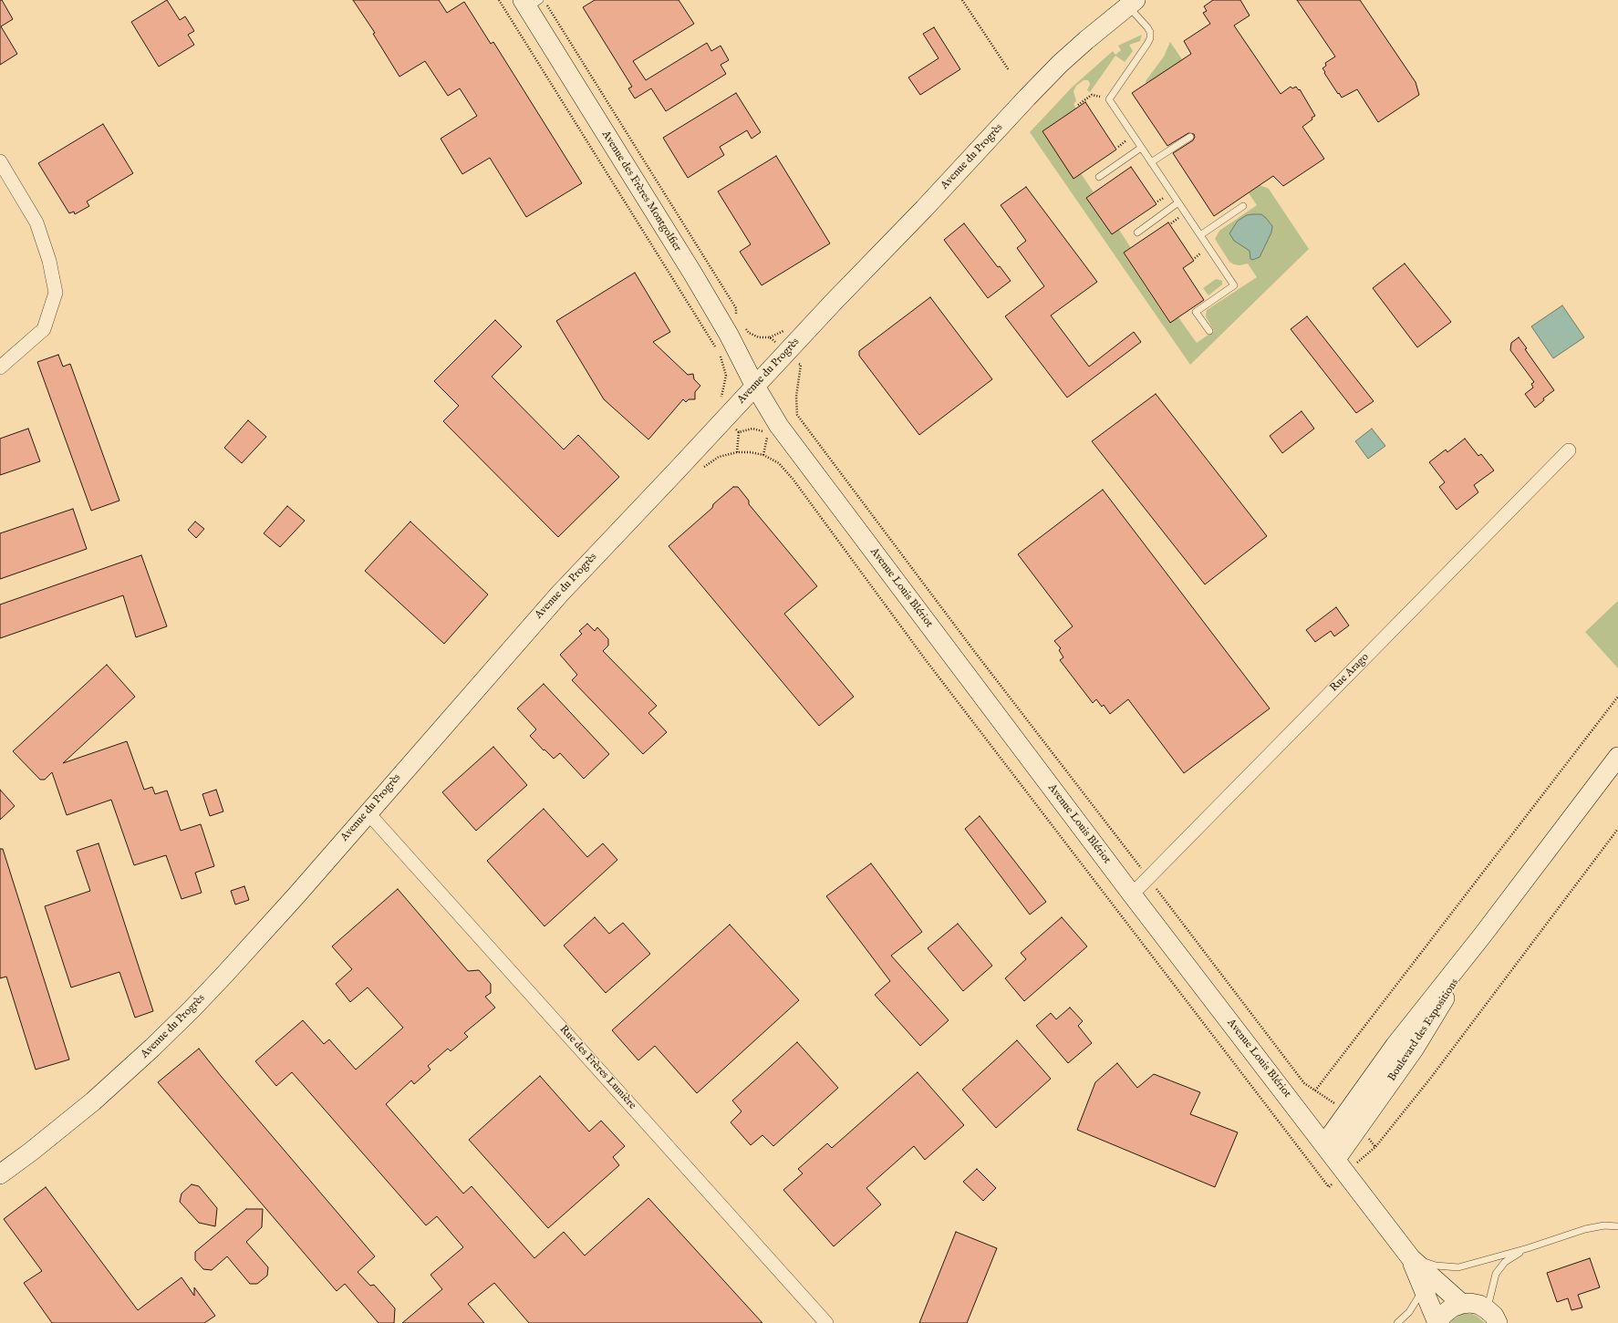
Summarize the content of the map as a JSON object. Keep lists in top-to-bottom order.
{
  "streets": {
    "street": [
      "Avenue du Progrès",
      "Avenue des Frères Montgolfier",
      "Avenue Louis Blériot",
      "Rue Arago",
      "Boulevard des Expositions",
      "Rue des Frères Lumière"
    ]
  },
  "crossings": [
    ["Avenue du Progrès", "Avenue des Frères Montgolfier"],
    ["Avenue du Progrès", "Avenue Louis Blériot"],
    ["Avenue du Progrès", "Rue des Frères Lumière"],
    ["Avenue des Frères Montgolfier", "Avenue Louis Blériot"],
    ["Avenue Louis Blériot", "Rue Arago"],
    ["Avenue Louis Blériot", "Boulevard des Expositions"]
  ]
}
